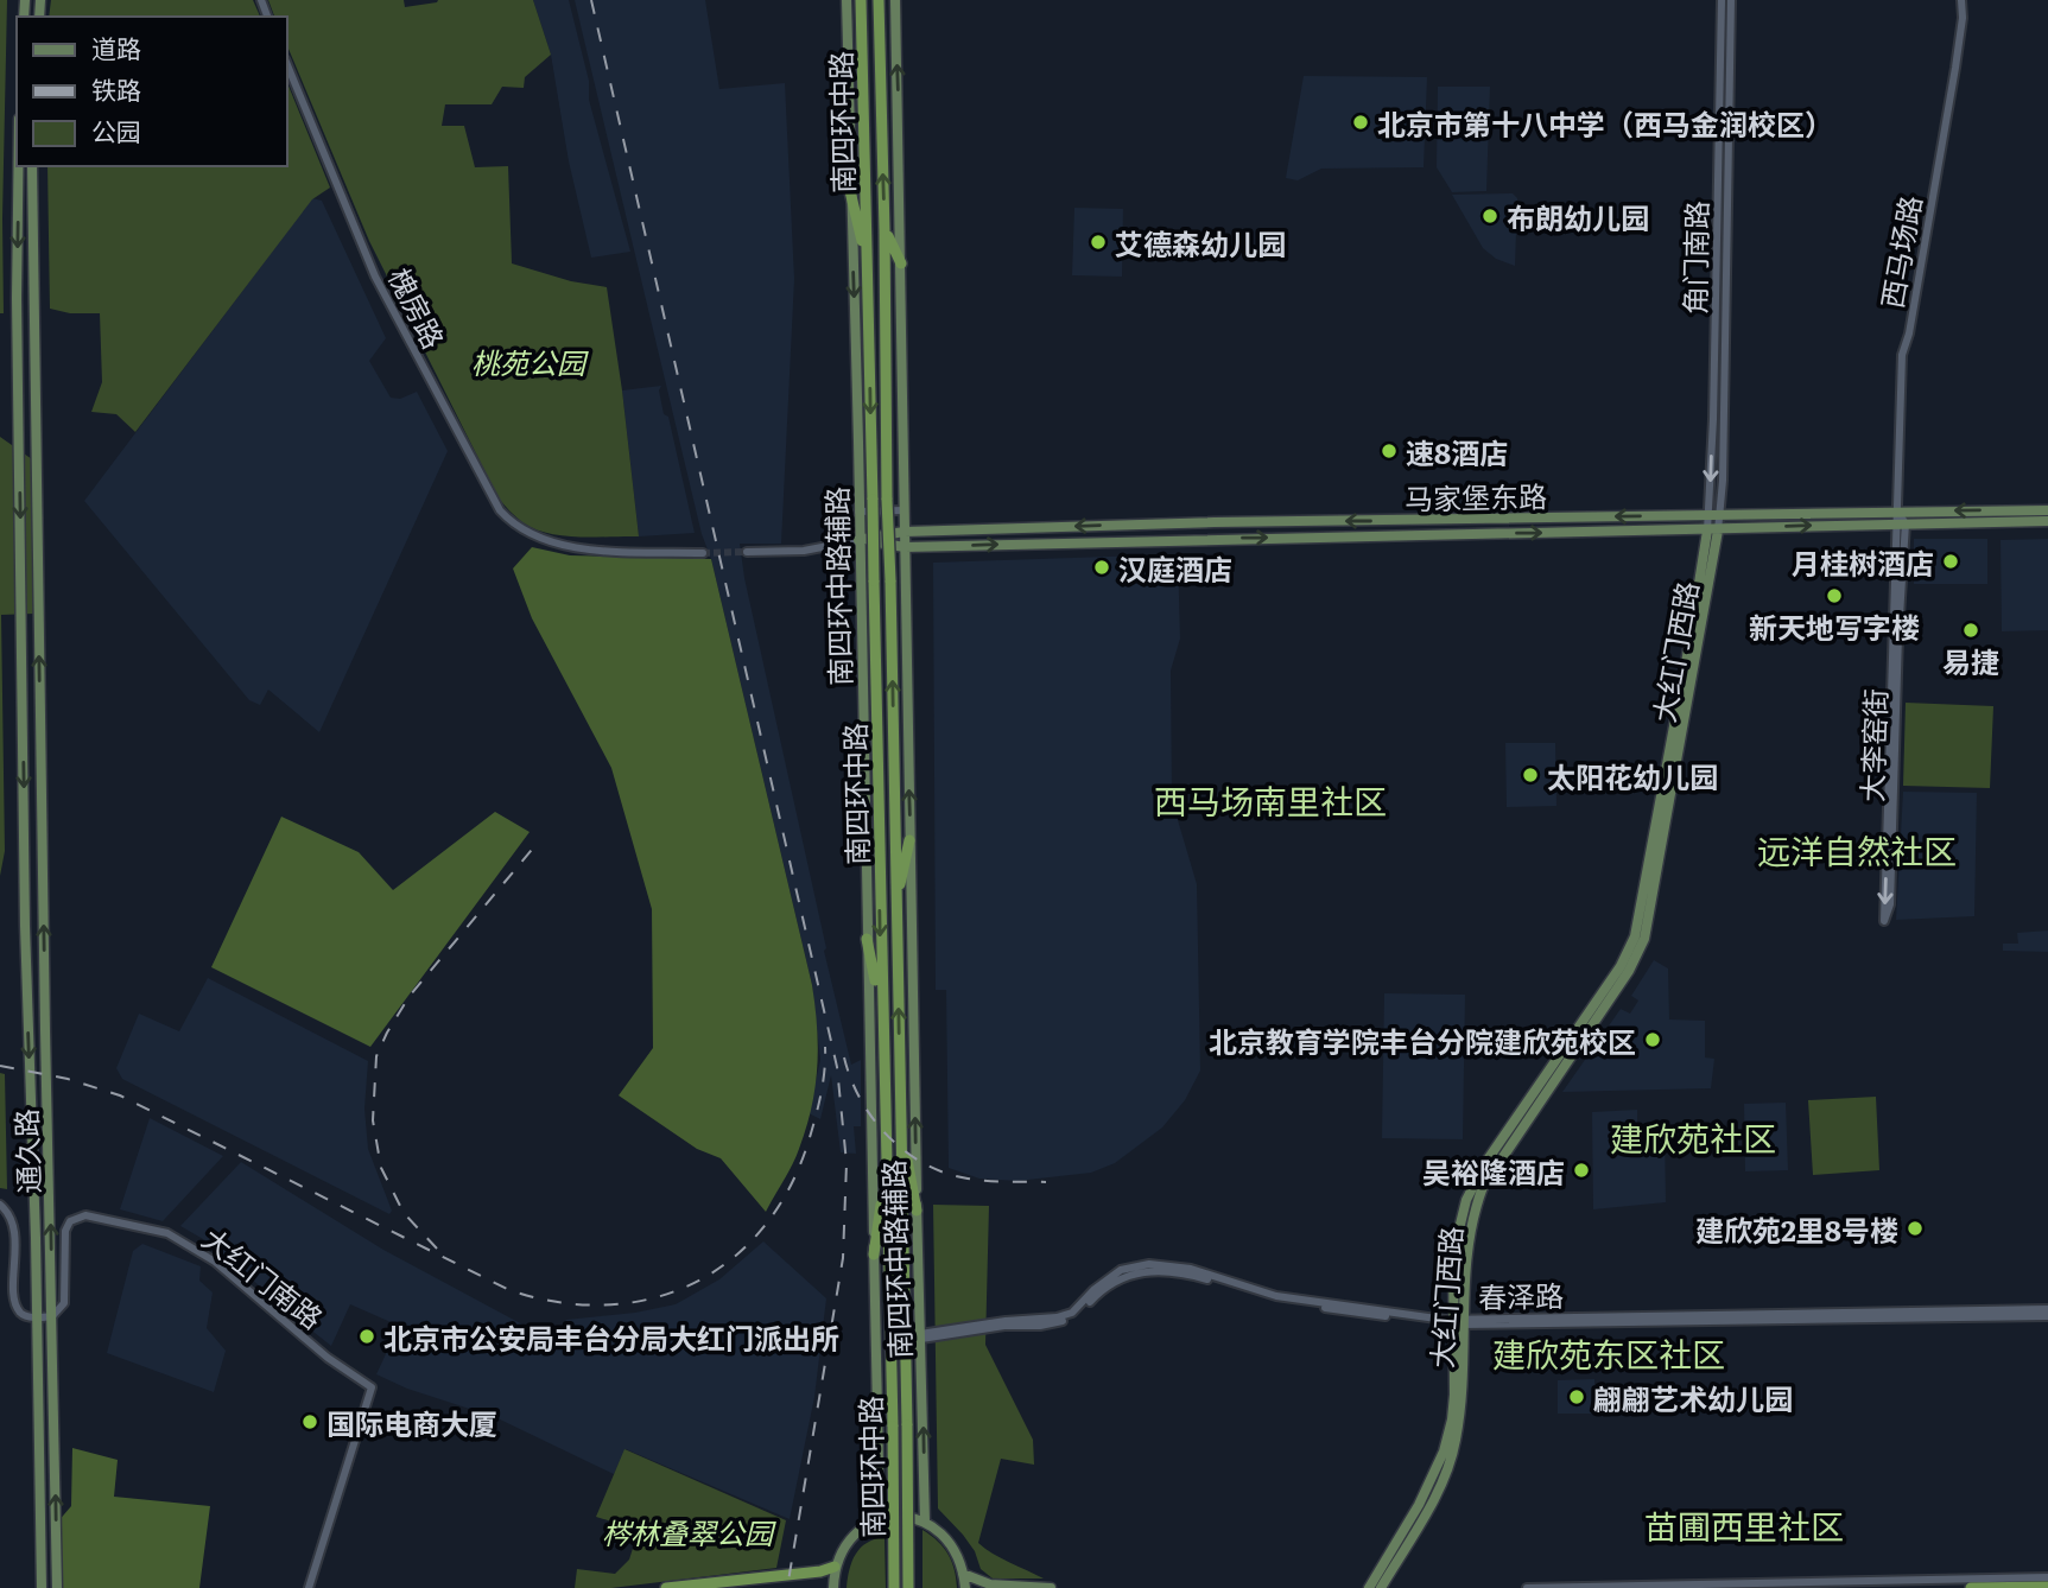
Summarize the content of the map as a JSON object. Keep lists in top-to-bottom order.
{
  "streets": {
    "highway": ["南四环中路"],
    "main road": [
      "马家堡东路",
      "南四环中路辅路",
      "大红门西路",
      "通久路"
    ],
    "street": [
      "西马场路",
      "角门南路",
      "槐房路",
      "大李窑街",
      "大红门南路",
      "春泽路"
    ]
  },
  "crossings": [
    ["西马场路", "马家堡东路"],
    ["西马场路", "大李窑街"],
    ["角门南路", "马家堡东路"],
    ["角门南路", "大红门西路"],
    ["马家堡东路", "南四环中路辅路"],
    ["马家堡东路", "大红门西路"],
    ["马家堡东路", "大李窑街"],
    ["南四环中路辅路", "春泽路"],
    ["大红门西路", "春泽路"],
    ["通久路", "大红门南路"]
  ],
  "one_way": ["角门南路"],
  "districts": [
    "西马场南里社区",
    "远洋自然社区",
    "建欣苑社区",
    "建欣苑东区社区",
    "苗圃西里社区"
  ],
  "parks": ["桃苑公园", "梣林叠翠公园"],
  "places": [
    "北京市第十八中学（西马金润校区）",
    "布朗幼儿园",
    "艾德森幼儿园",
    "速8酒店",
    "月桂树酒店",
    "汉庭酒店",
    "新天地写字楼",
    "易捷",
    "太阳花幼儿园",
    "北京教育学院丰台分院建欣苑校区",
    "吴裕隆酒店",
    "建欣苑2里8号楼",
    "北京市公安局丰台分局大红门派出所",
    "翩翩艺术幼儿园",
    "国际电商大厦"
  ],
  "legend": ["道路", "铁路", "公园"]
}
